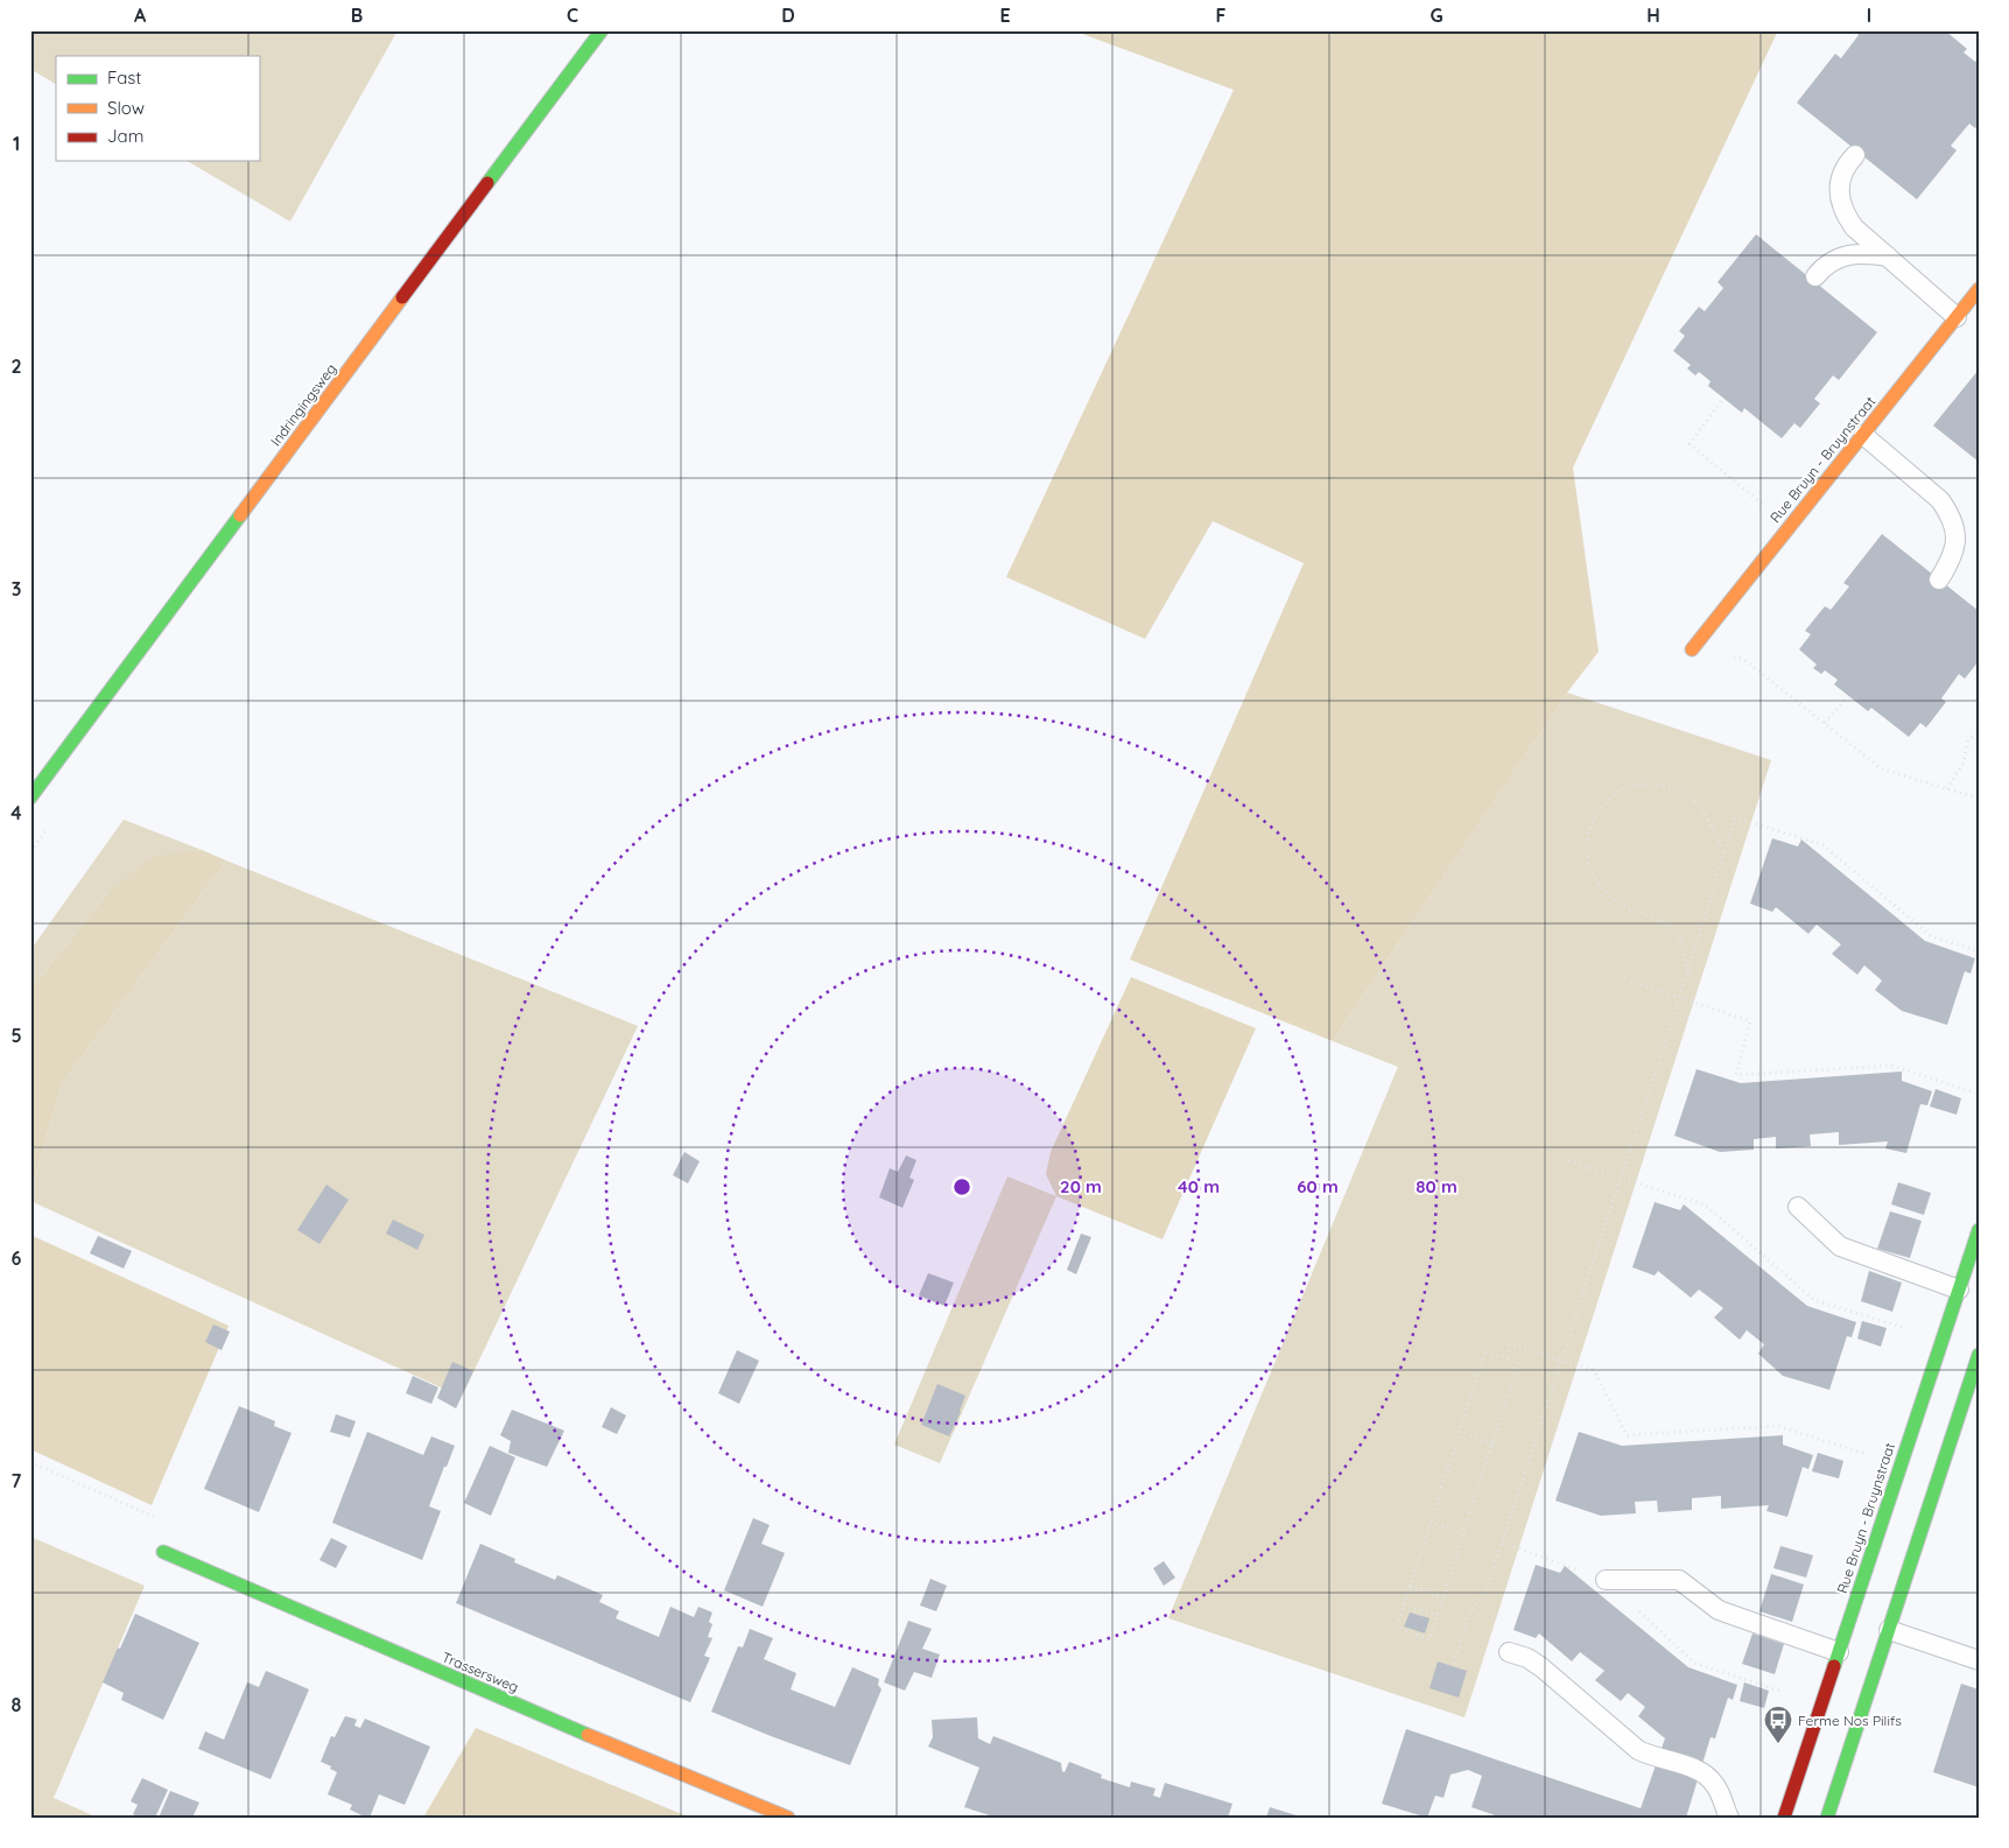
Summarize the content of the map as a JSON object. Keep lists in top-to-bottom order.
{
  "streets": {
    "street": ["Indringingsweg", "Rue Bruyn - Bruynstraat", "Trassersweg"]
  },
  "places": {
    "bus stop": ["Ferme Nos Pilifs"]
  },
  "legend": ["Fast", "Slow", "Jam"],
  "grid": {
    "columns": [
      "A",
      "B",
      "C",
      "D",
      "E",
      "F",
      "G",
      "H",
      "I"
    ],
    "rows": [
      "1",
      "2",
      "3",
      "4",
      "5",
      "6",
      "7",
      "8"
    ]
  },
  "rings": [
    "20 m",
    "40 m",
    "60 m",
    "80 m"
  ]
}
